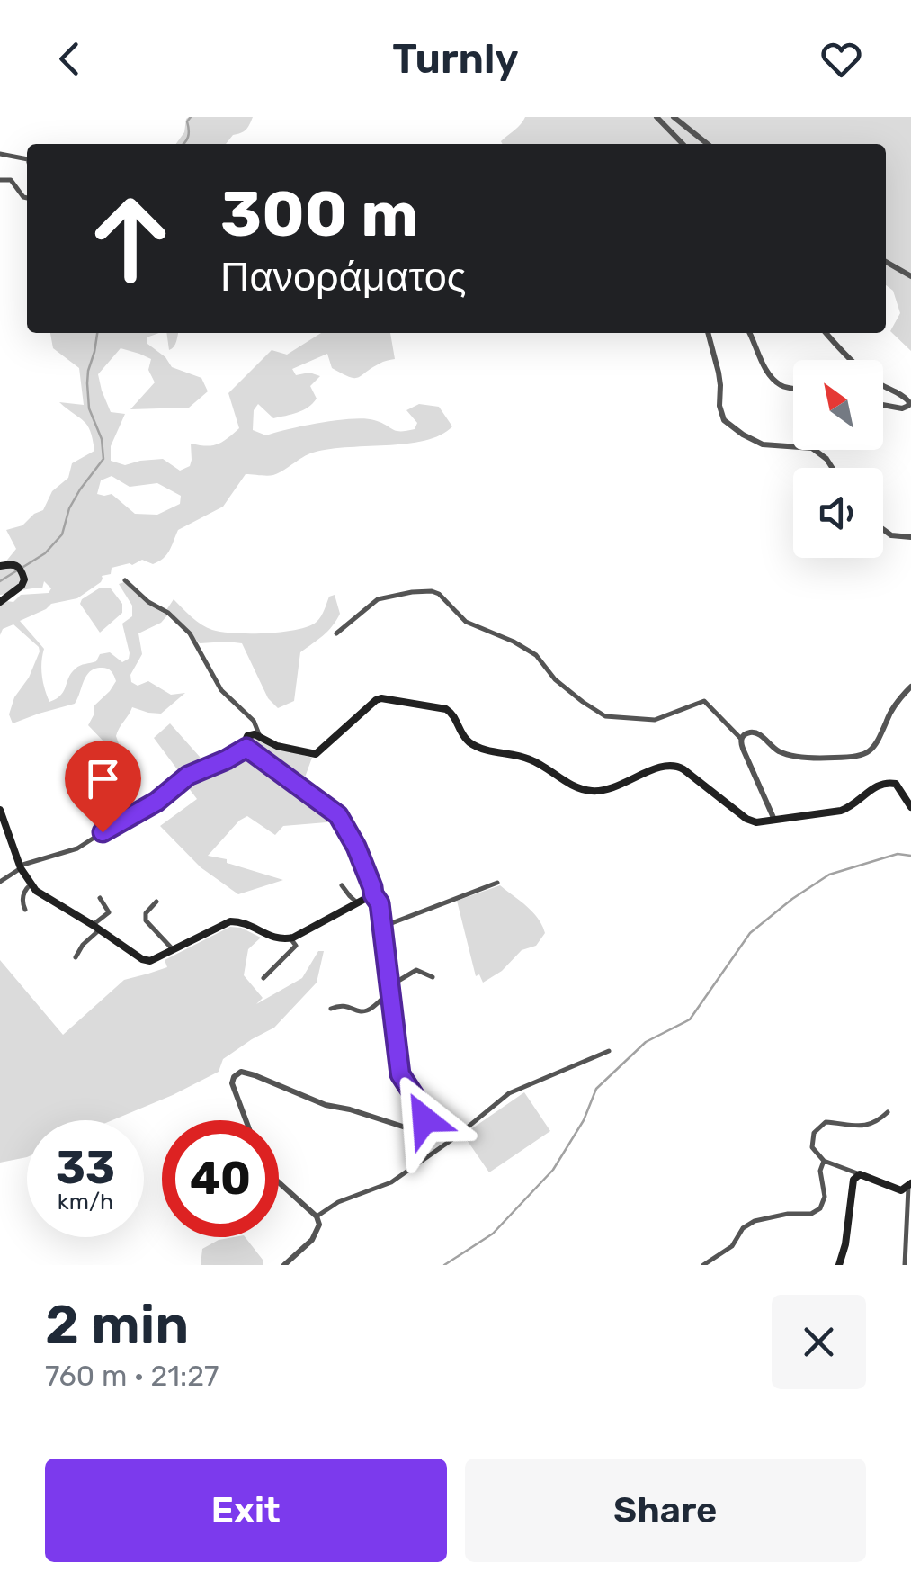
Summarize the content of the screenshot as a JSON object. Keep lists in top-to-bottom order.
{
  "north": "top left",
  "page": {
    "header": "Turnly",
    "turn": ["300 m", "Πανοράματος"],
    "speed": "33 km/h",
    "limit": "40",
    "heading": ["2 min", "760 m · 21:27"],
    "buttons": ["Exit", "Share"]
  }
}
